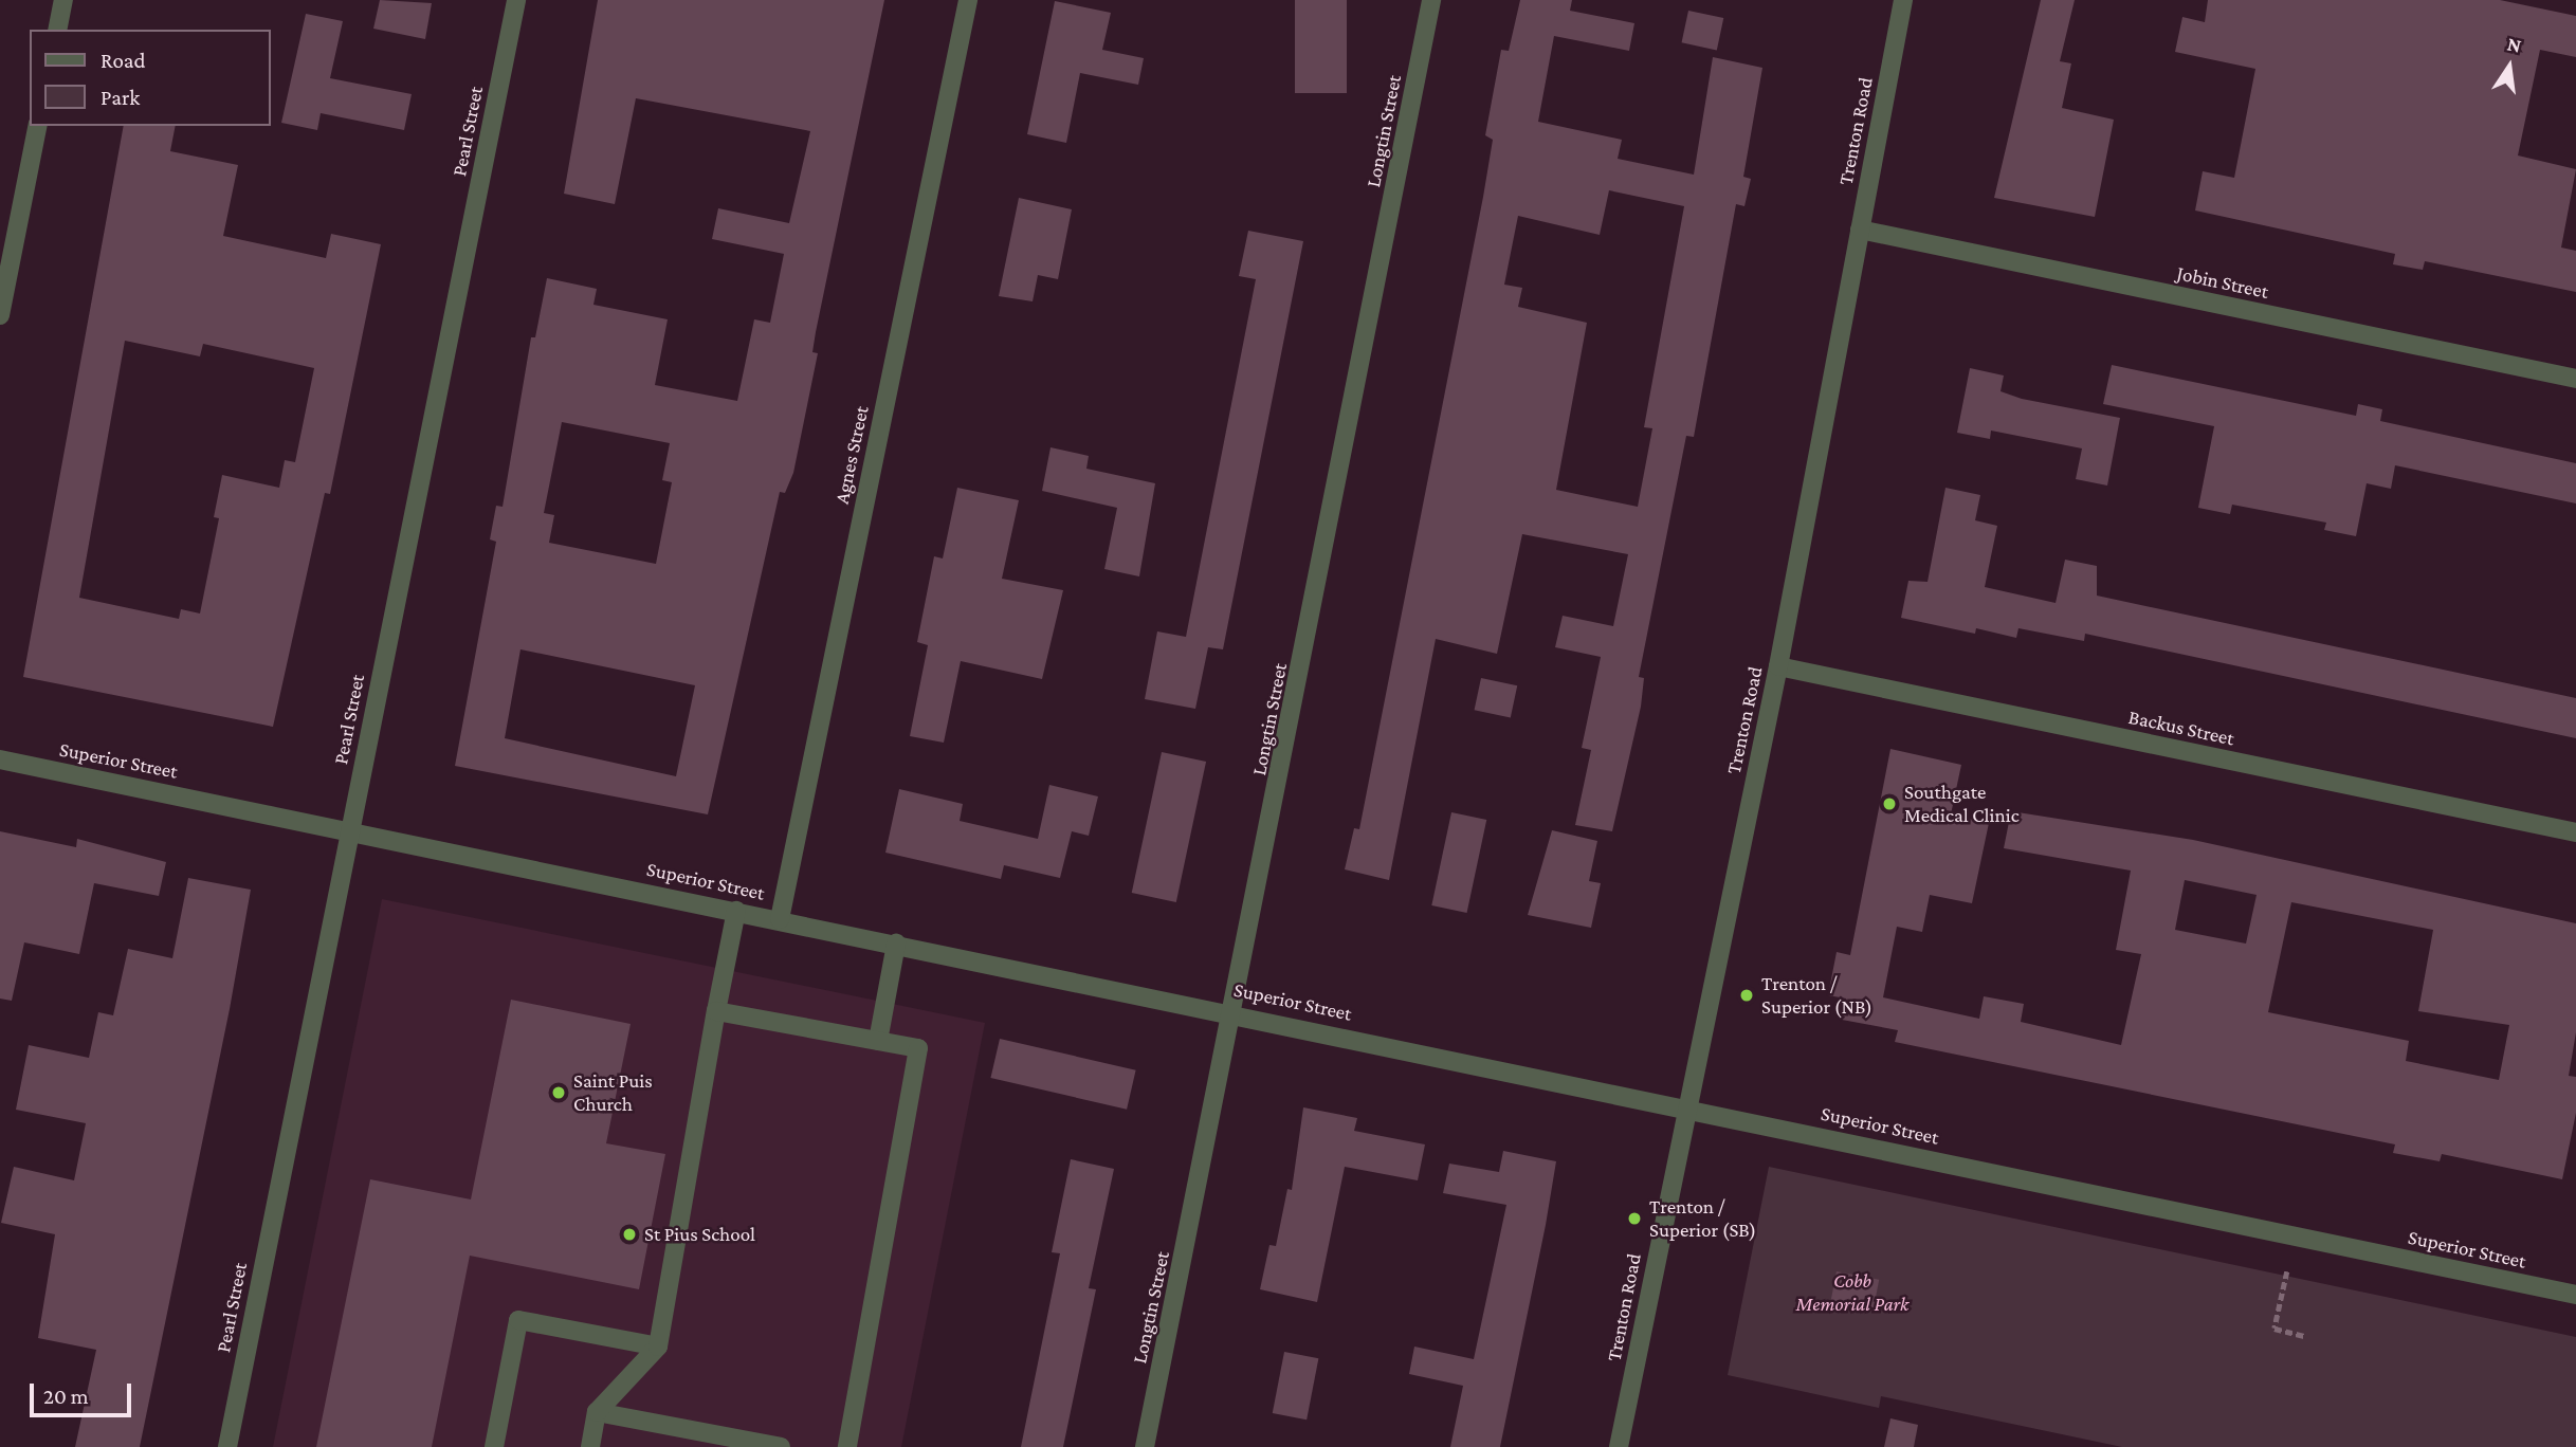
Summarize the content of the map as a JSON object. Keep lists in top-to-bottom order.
{
  "streets": {
    "street": [
      "Pearl Street",
      "Longtin Street",
      "Trenton Road",
      "Jobin Street",
      "Agnes Street",
      "Backus Street",
      "Superior Street"
    ]
  },
  "crossings": [
    ["Pearl Street", "Superior Street"],
    ["Longtin Street", "Superior Street"],
    ["Trenton Road", "Jobin Street"],
    ["Trenton Road", "Backus Street"],
    ["Trenton Road", "Superior Street"],
    ["Agnes Street", "Superior Street"]
  ],
  "parks": ["Cobb Memorial Park"],
  "places": [
    "Southgate Medical Clinic",
    "Trenton / Superior (NB)",
    "Saint Puis Church",
    "Trenton / Superior (SB)",
    "St Pius School"
  ],
  "legend": ["Road", "Park"],
  "scale_bar": "20 m",
  "north": "top"
}
